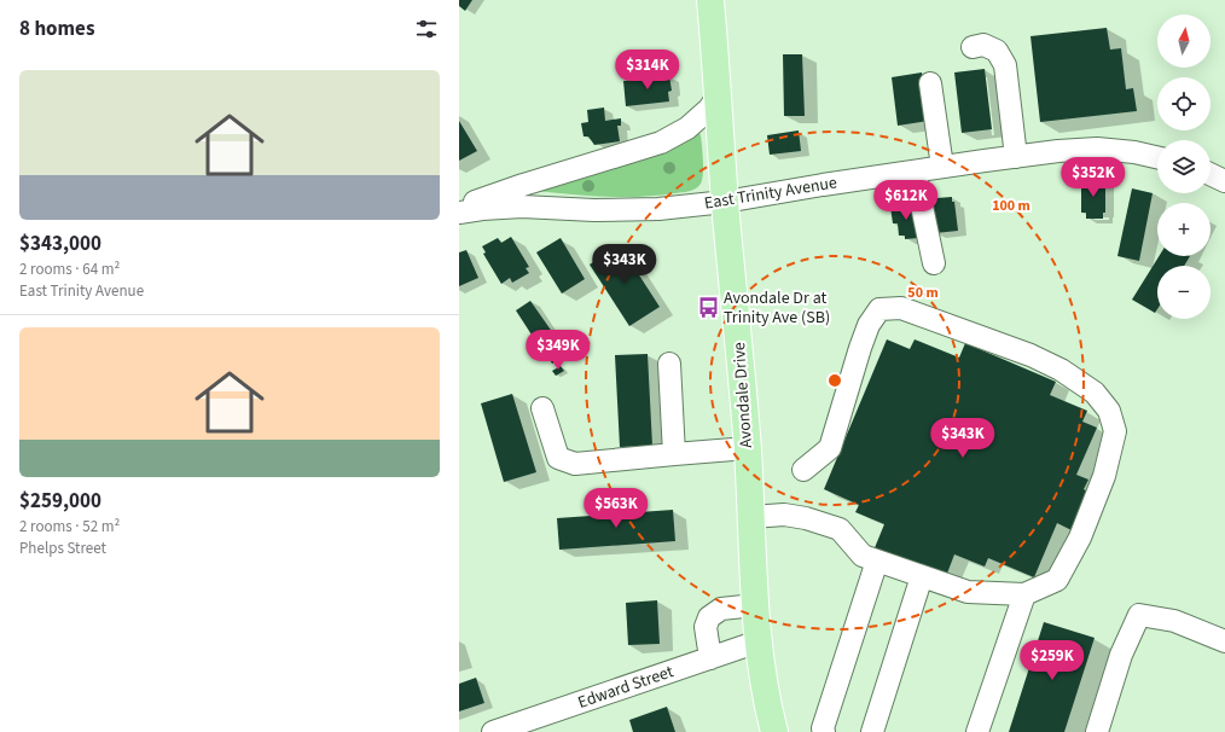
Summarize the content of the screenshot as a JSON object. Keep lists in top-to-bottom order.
{
  "streets": {
    "main road": ["Avondale Drive"],
    "street": ["East Trinity Avenue", "Edward Street"]
  },
  "crossings": [
    ["East Trinity Avenue", "Avondale Drive"],
    ["Avondale Drive", "Edward Street"]
  ],
  "places": {
    "bus stop": ["Avondale Dr at Trinity Ave (SB)"]
  },
  "north": "top",
  "page": {
    "heading": "8 homes",
    "map_buttons": ["+", "−"],
    "price": [
      "$314K",
      "$352K",
      "$612K",
      "$343K",
      "$349K",
      "$343K",
      "$563K",
      "$259K"
    ],
    "list": [
      {
        "name": "$343,000",
        "note": "2 rooms · 64 m² · East Trinity Avenue"
      },
      {
        "name": "$259,000",
        "note": "2 rooms · 52 m² · Phelps Street"
      }
    ]
  },
  "rings": ["100 m", "50 m"]
}
